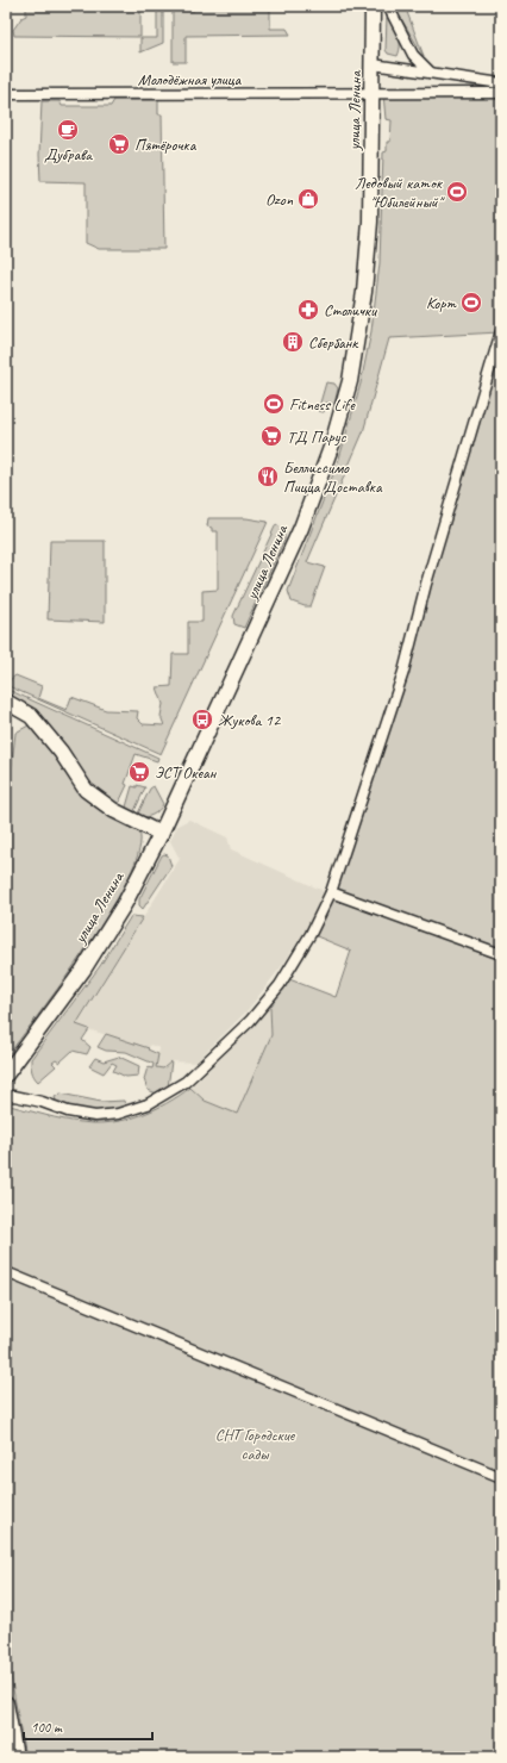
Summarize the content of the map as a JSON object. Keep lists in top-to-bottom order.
{
  "streets": {
    "main road": ["улица Ленина"],
    "street": ["Молодёжная улица"]
  },
  "crossings": [
    ["Молодёжная улица", "улица Ленина"]
  ],
  "parks": ["СНТ Городские сады"],
  "places": {
    "cafe": ["Дубрава"],
    "supermarket": ["Пятёрочка", "ТД Парус", "ЭСТ Океан"],
    "sports": ["Ледовый каток \"Юбилейный\"", "Корт", "Fitness Life"],
    "shop": ["Ozon"],
    "pharmacy": ["Столички"],
    "building": ["Сбербанк"],
    "restaurant": ["Беллиссимо Пицца Доставка"],
    "bus stop": ["Жукова 12"]
  },
  "scale_bar": "100 m"
}
